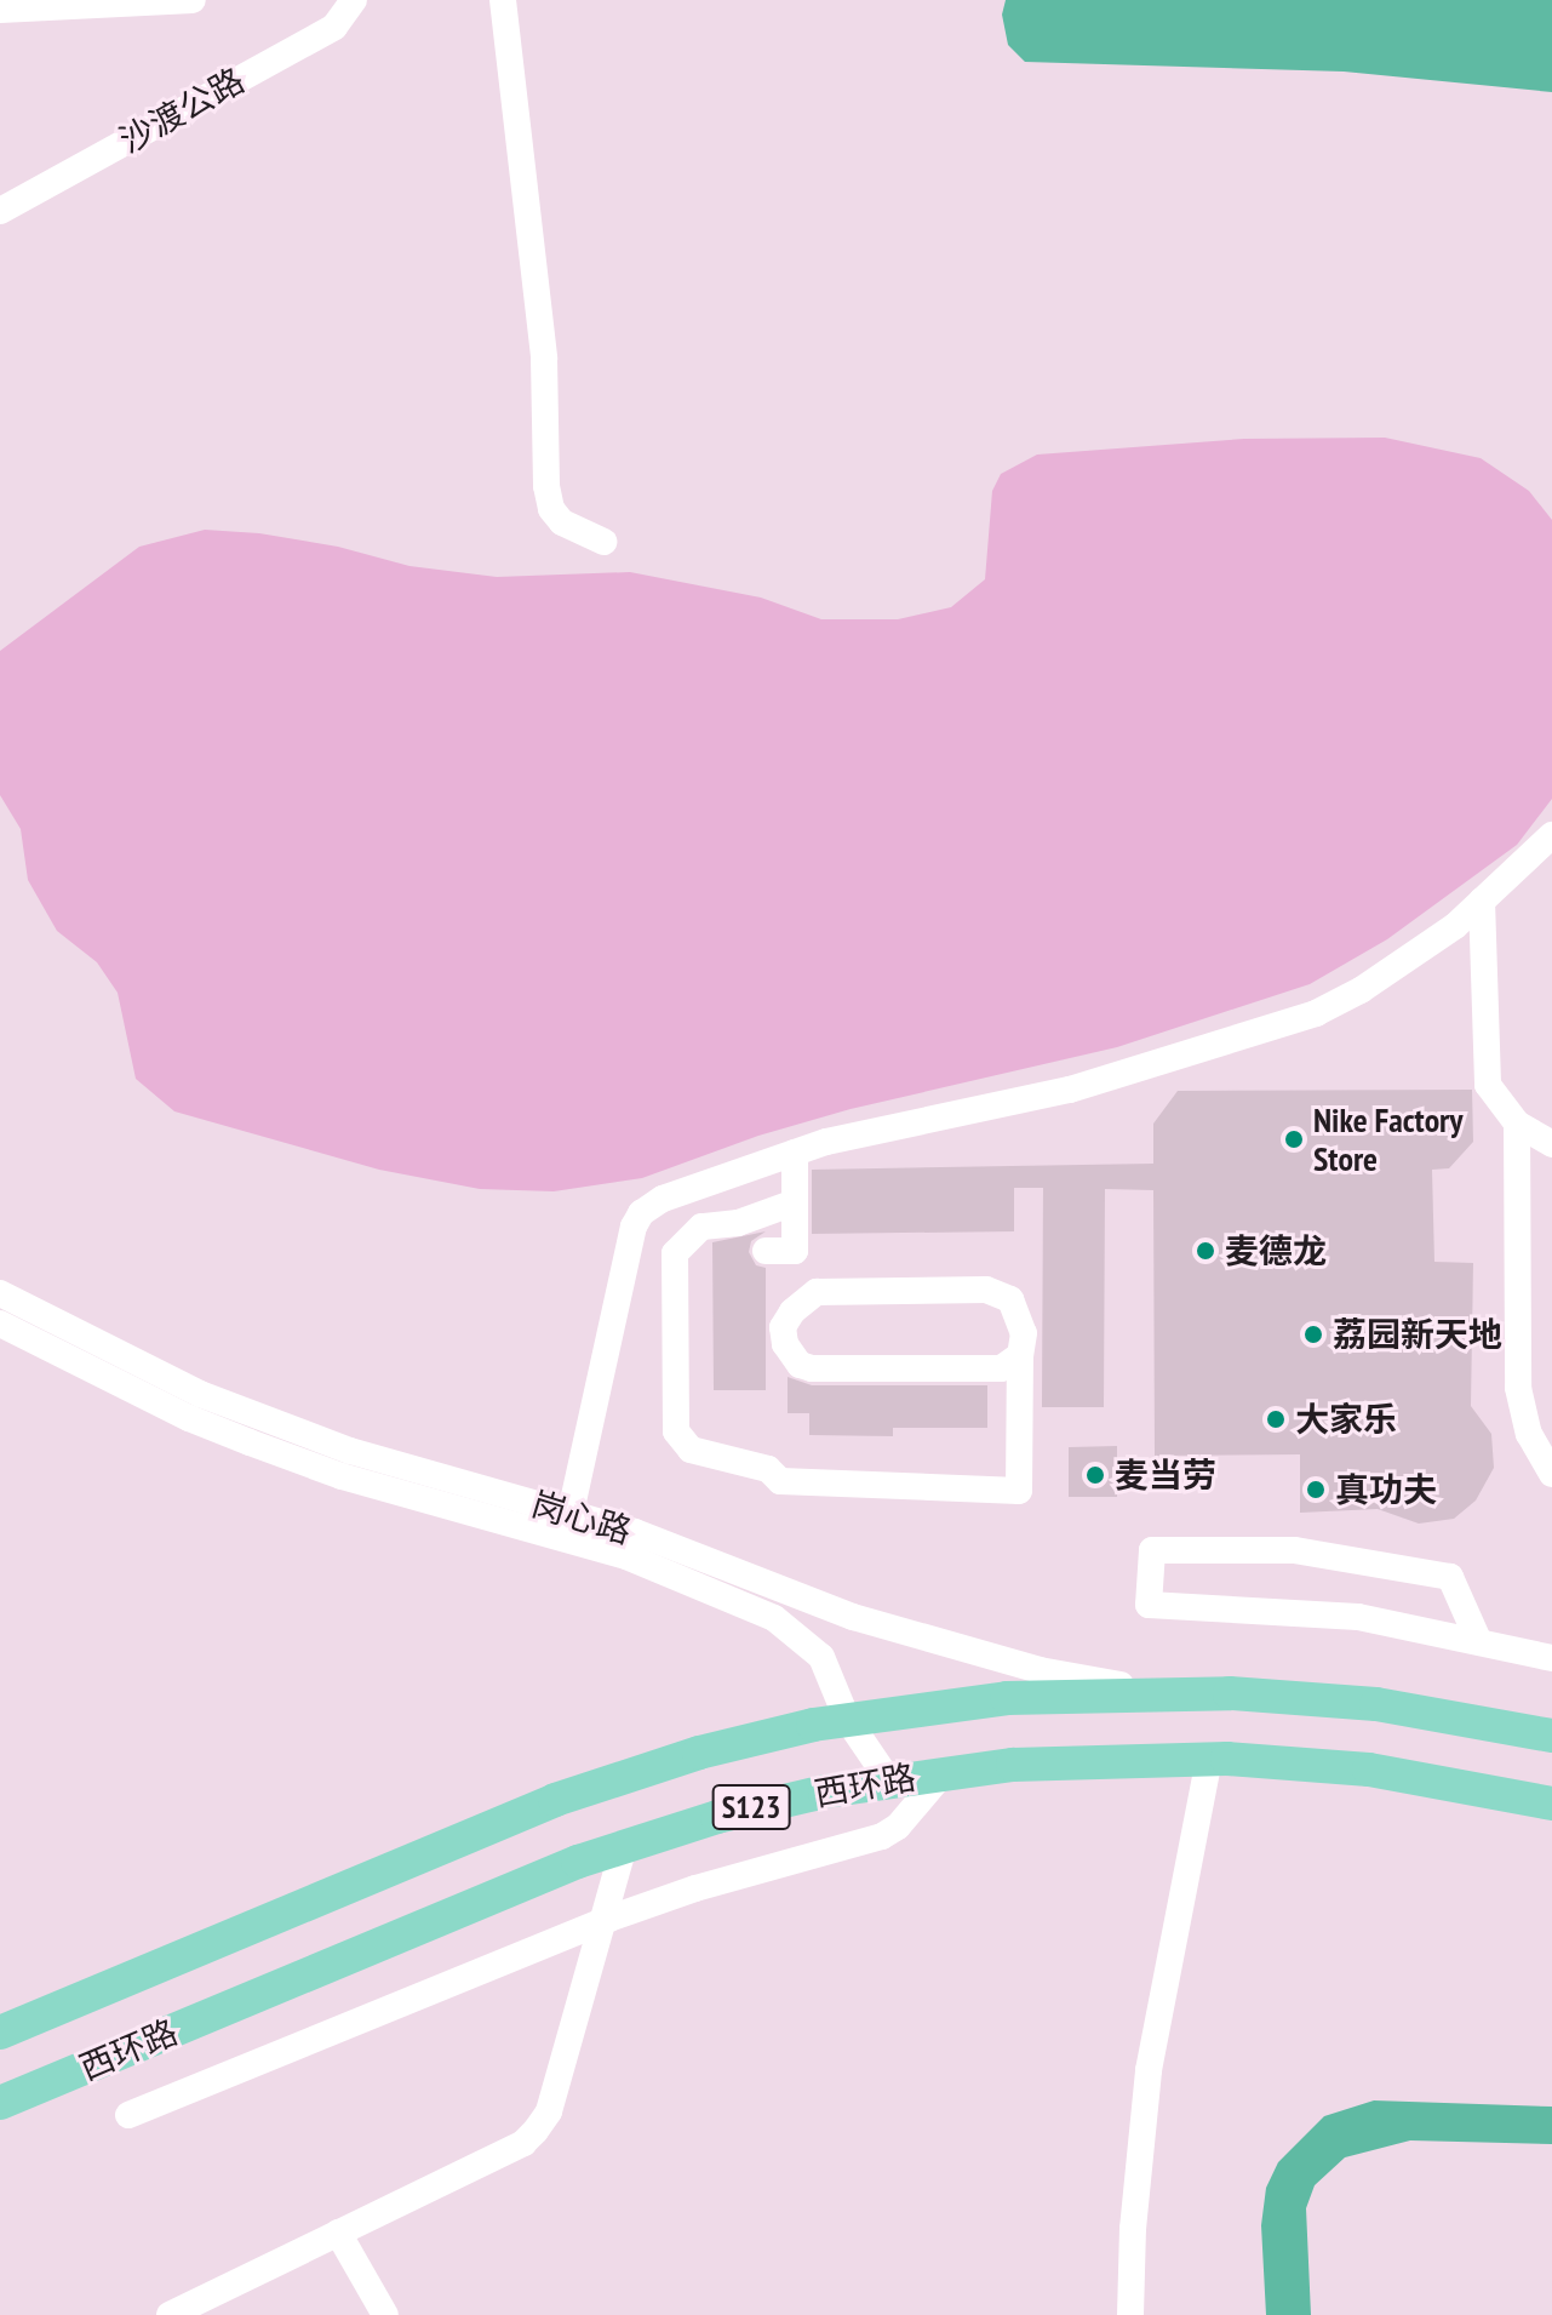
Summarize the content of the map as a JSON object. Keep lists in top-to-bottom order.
{
  "streets": {
    "main road": ["西环路", "S123"],
    "street": ["沙渡公路", "岗心路"]
  },
  "crossings": [
    ["岗心路", "西环路"]
  ],
  "places": [
    "Nike Factory Store",
    "麦德龙",
    "荔园新天地",
    "大家乐",
    "麦当劳",
    "真功夫"
  ]
}
